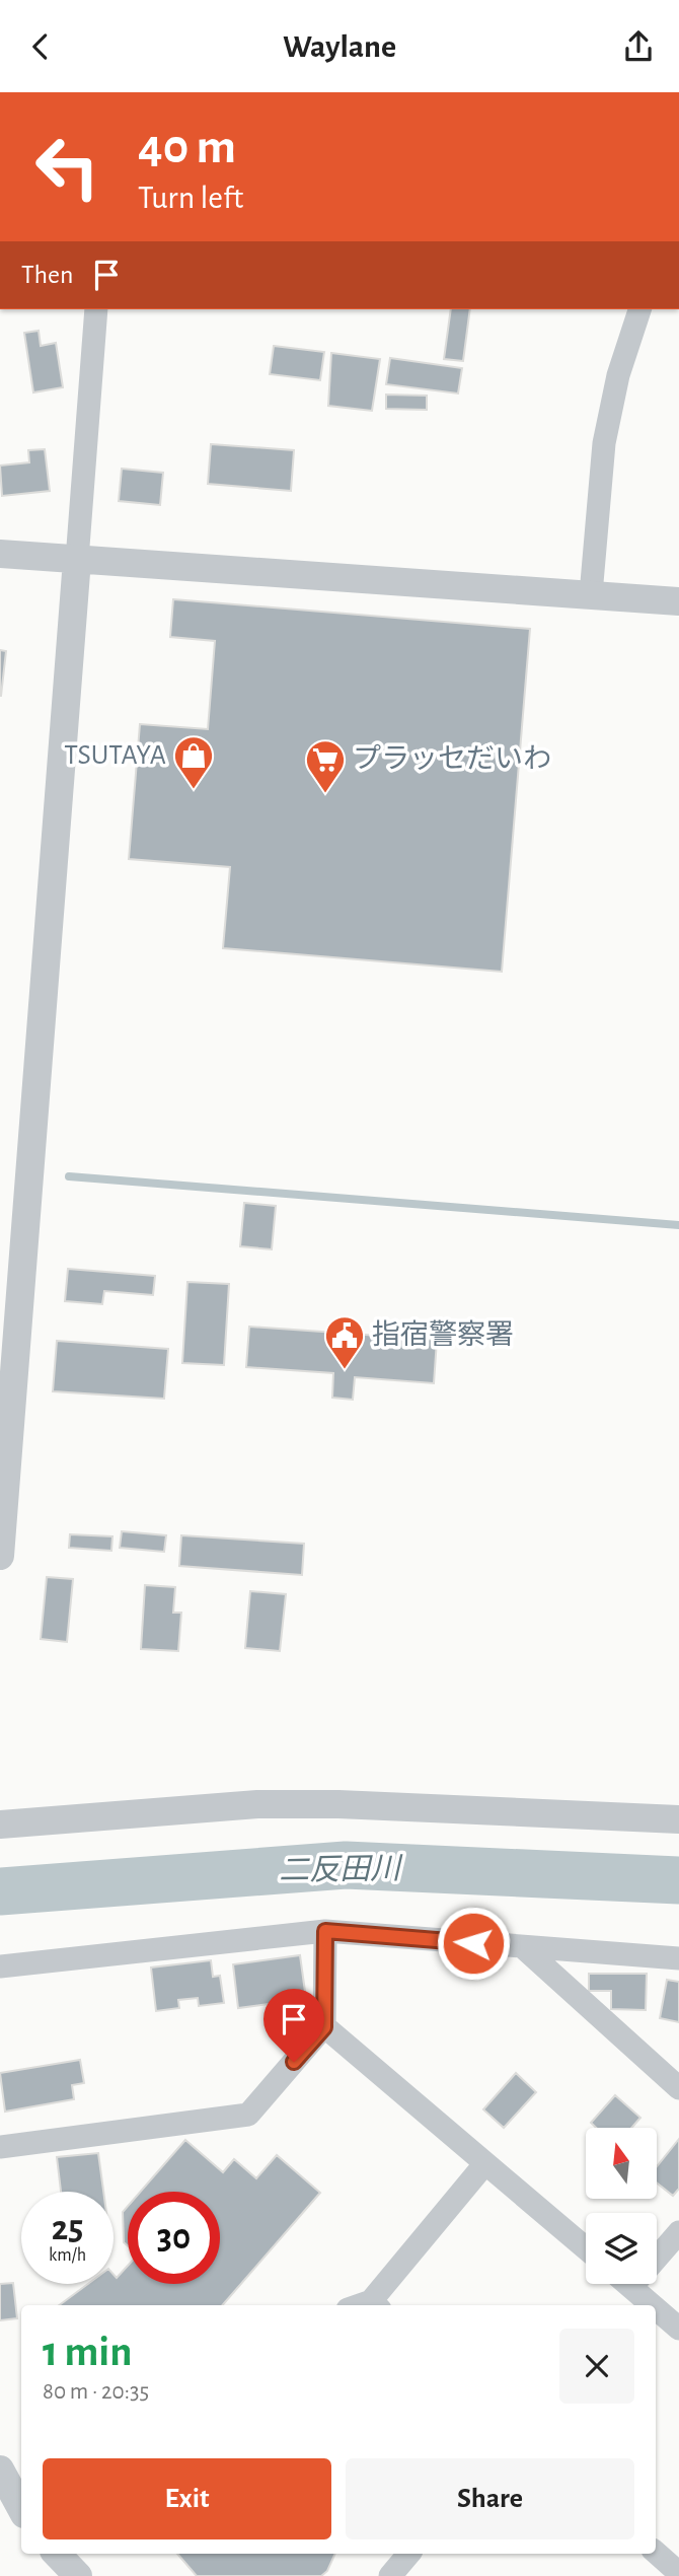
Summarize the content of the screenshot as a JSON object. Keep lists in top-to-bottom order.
{
  "water": ["二反田川"],
  "places": {
    "shop": ["TSUTAYA"],
    "supermarket": ["プラッセだいわ"],
    "public building": ["指宿警察署"]
  },
  "north": "top",
  "page": {
    "header": "Waylane",
    "turn": ["40 m", "Turn left"],
    "then": "Then",
    "speed": "25 km/h",
    "limit": "30",
    "heading": ["1 min", "80 m · 20:35"],
    "buttons": ["Exit", "Share"]
  }
}
